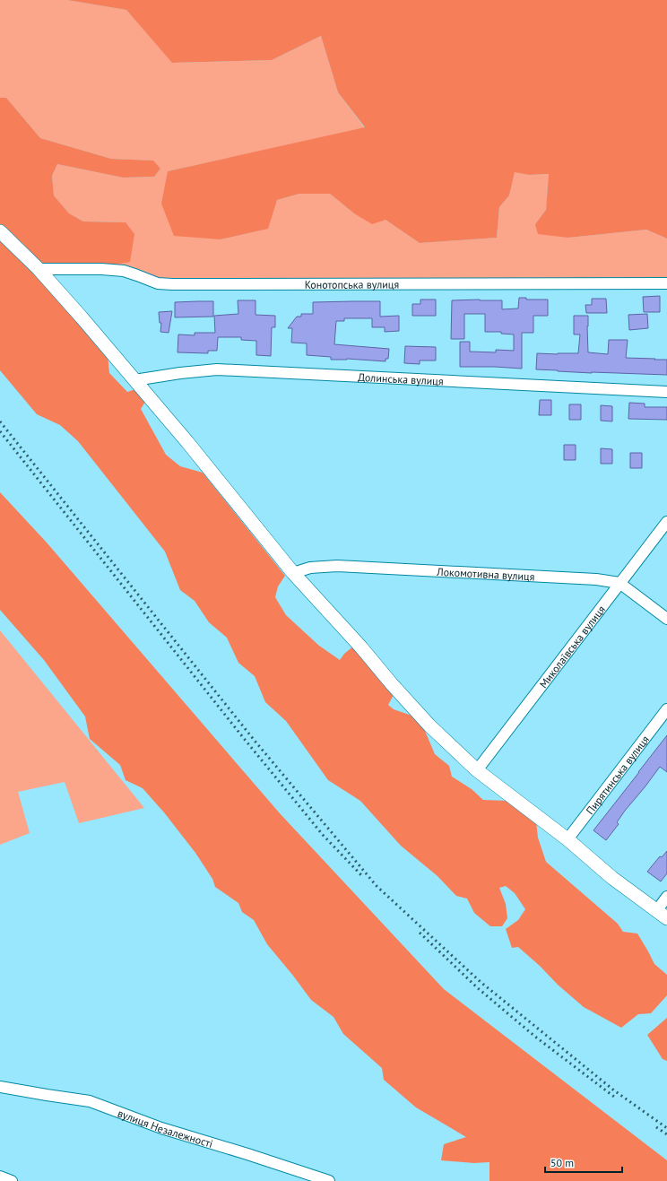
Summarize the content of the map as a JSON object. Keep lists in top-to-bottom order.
{
  "streets": {
    "street": [
      "Конотопська вулиця",
      "Долинська вулиця",
      "Локомотивна вулиця",
      "Миколаївська вулиця",
      "Пирятинська вулиця",
      "вулиця Незалежності"
    ]
  },
  "crossings": [
    ["Локомотивна вулиця", "Миколаївська вулиця"]
  ],
  "scale_bar": "50 m"
}
